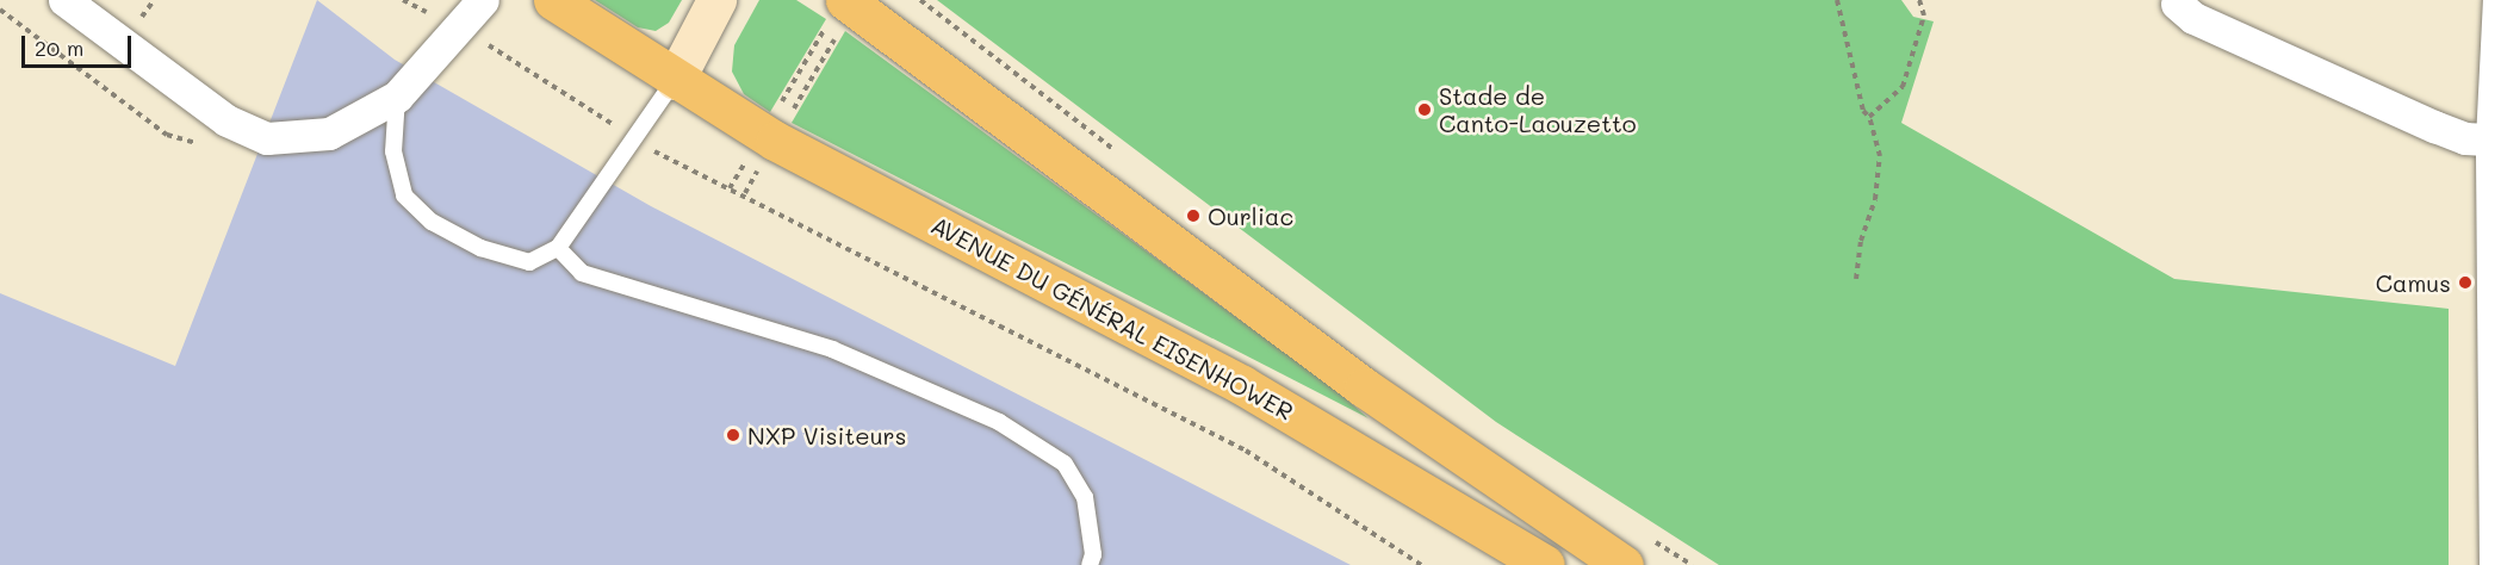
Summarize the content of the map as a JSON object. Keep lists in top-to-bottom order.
{
  "streets": {
    "main road": ["AVENUE DU GÉNÉRAL EISENHOWER"]
  },
  "places": [
    "Stade de Canto-Laouzetto",
    "Ourliac",
    "Camus",
    "NXP Visiteurs"
  ],
  "scale_bar": "20 m"
}
